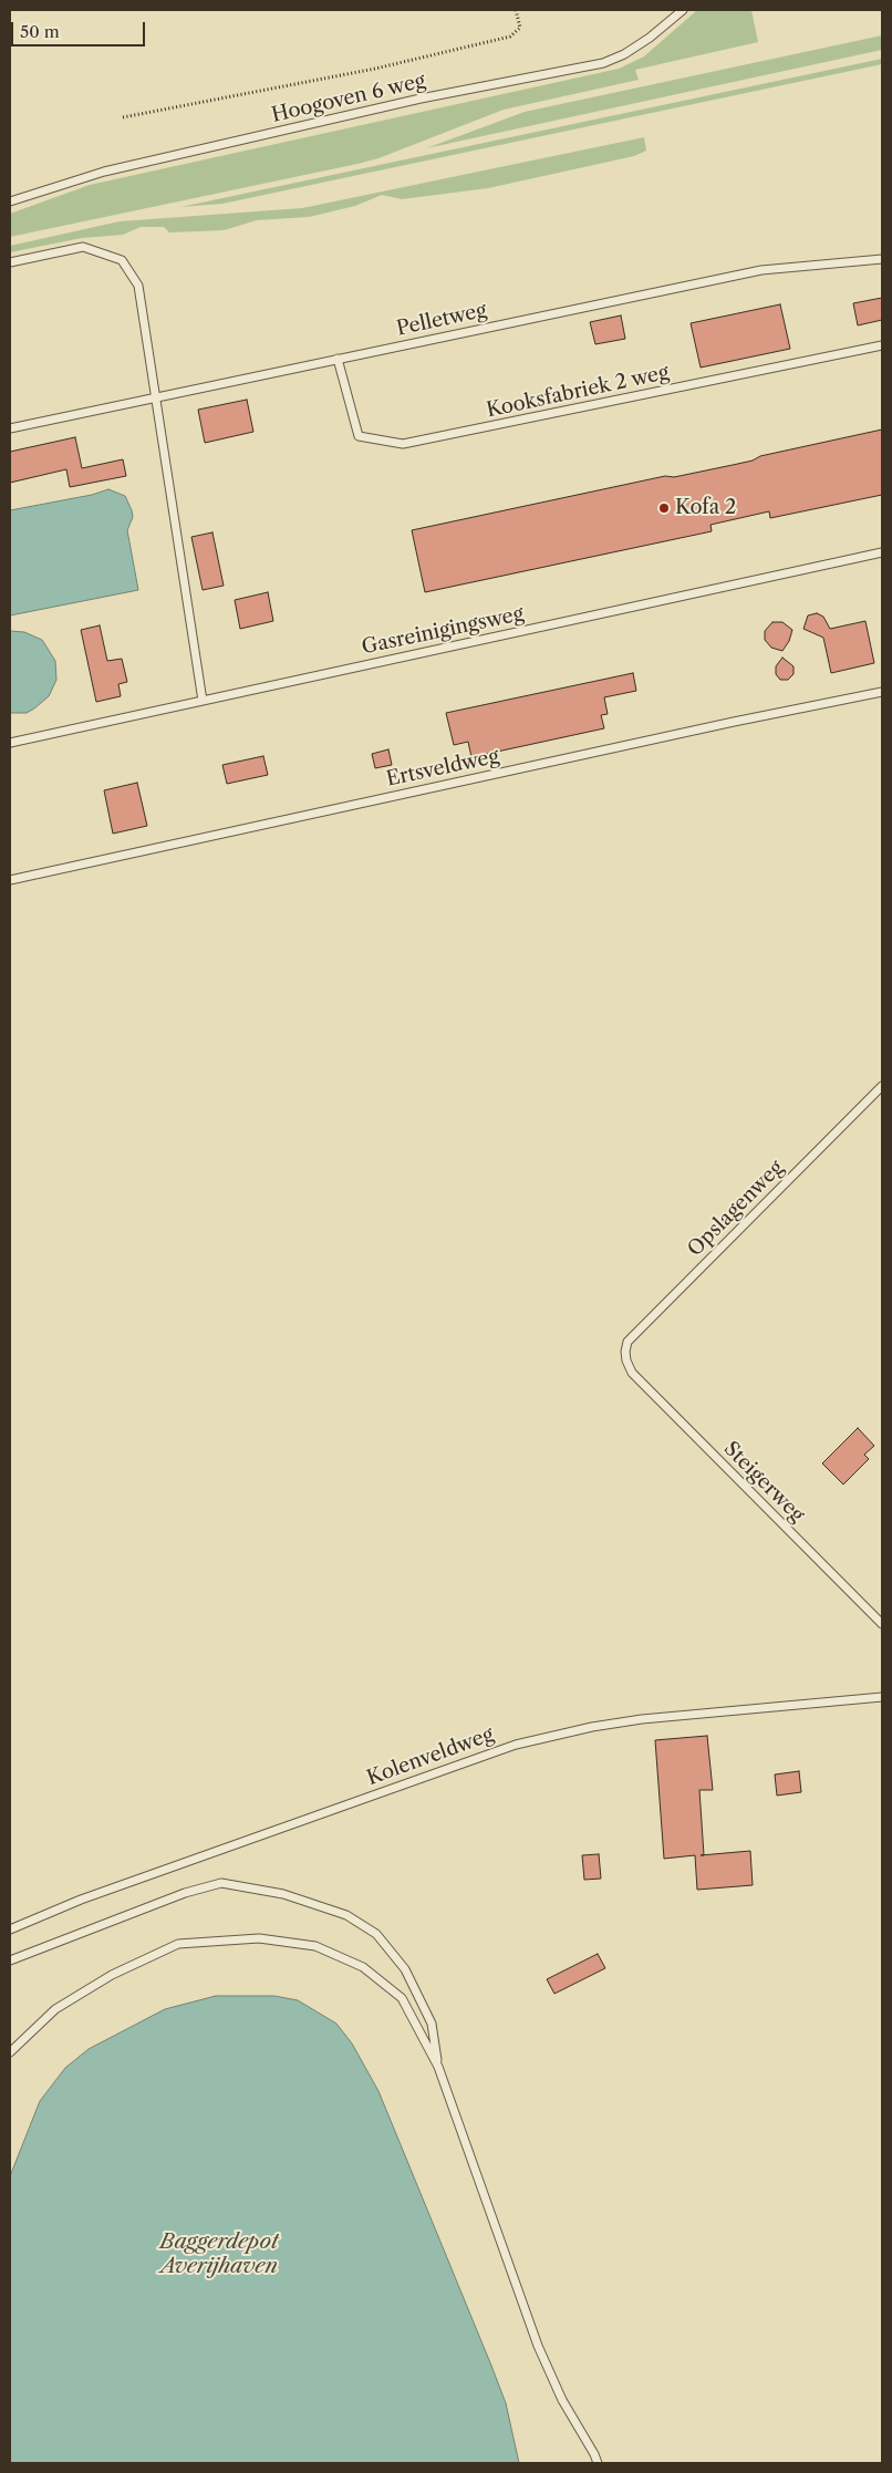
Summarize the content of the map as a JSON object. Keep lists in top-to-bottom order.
{
  "streets": {
    "lane": [
      "Hoogoven 6 weg",
      "Pelletweg",
      "Kooksfabriek 2 weg",
      "Gasreinigingsweg",
      "Ertsveldweg",
      "Opslagenweg",
      "Steigerweg",
      "Kolenveldweg"
    ]
  },
  "crossings": [
    ["Pelletweg", "Kooksfabriek 2 weg"],
    ["Opslagenweg", "Steigerweg"]
  ],
  "water": ["Baggerdepot Averijhaven"],
  "places": ["Kofa 2"],
  "scale_bar": "50 m"
}
